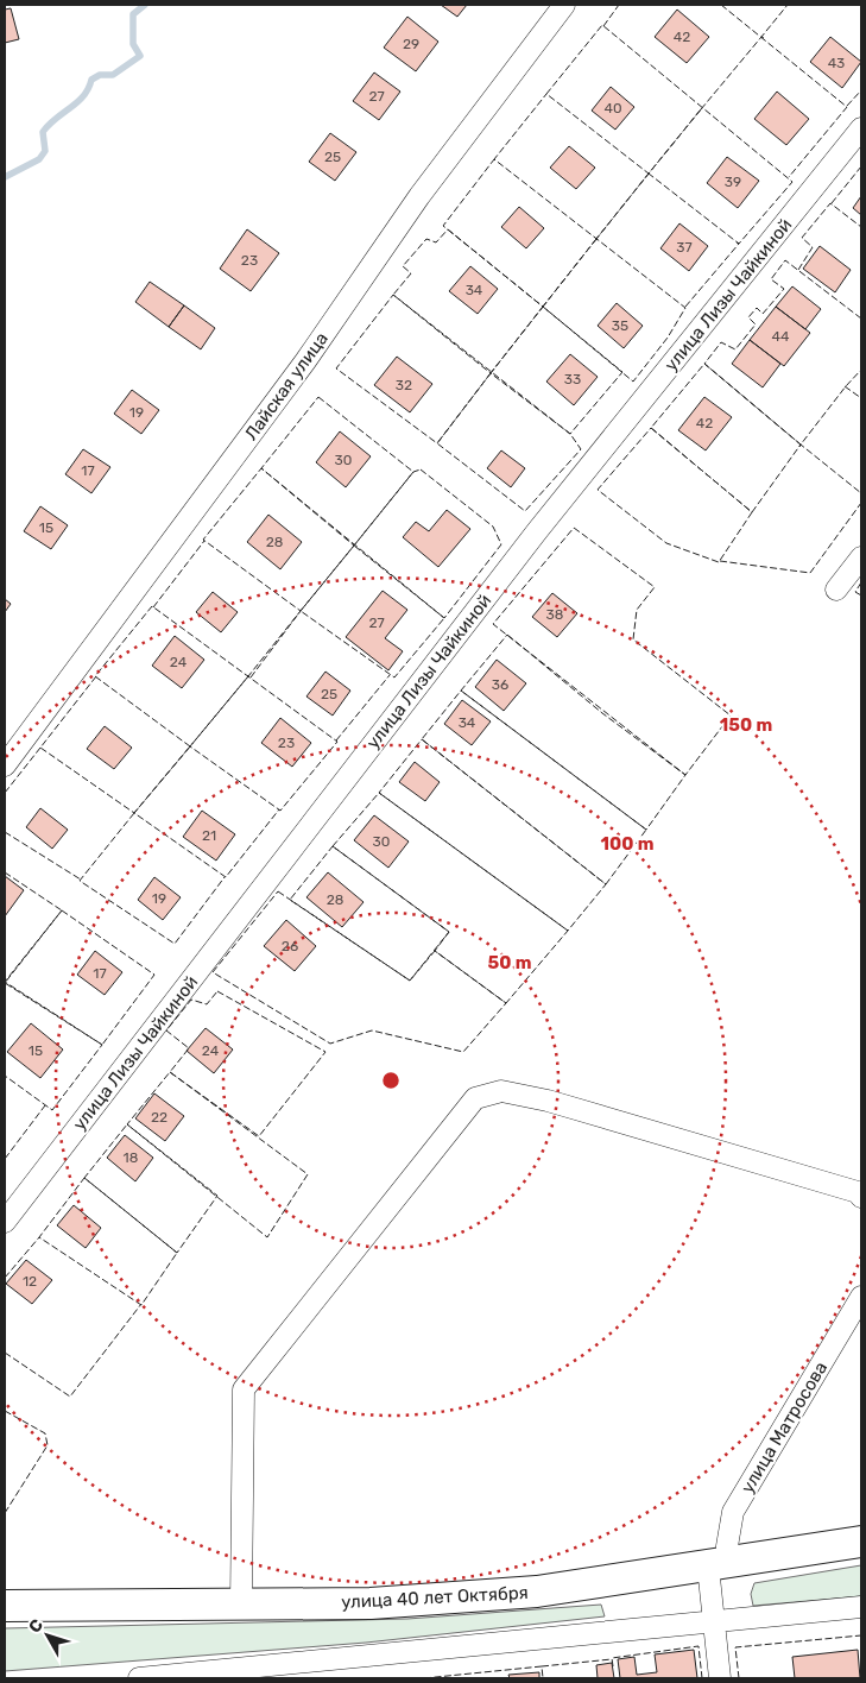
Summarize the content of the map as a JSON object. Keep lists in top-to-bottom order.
{
  "streets": {
    "main road": ["улица 40 лет Октября"],
    "street": ["улица Лизы Чайкиной", "Лайская улица", "улица Матросова"]
  },
  "crossings": [
    ["улица Матросова", "улица 40 лет Октября"]
  ],
  "house_numbers": [
    "42",
    "29",
    "43",
    "27",
    "40",
    "25",
    "39",
    "37",
    "23",
    "34",
    "35",
    "44",
    "33",
    "32",
    "19",
    "42",
    "30",
    "17",
    "15",
    "28",
    "38",
    "27",
    "24",
    "36",
    "25",
    "34",
    "23",
    "21",
    "30",
    "19",
    "28",
    "26",
    "17",
    "15",
    "24",
    "22",
    "18",
    "12"
  ],
  "north": "top left",
  "rings": ["150 m", "100 m", "50 m"]
}
